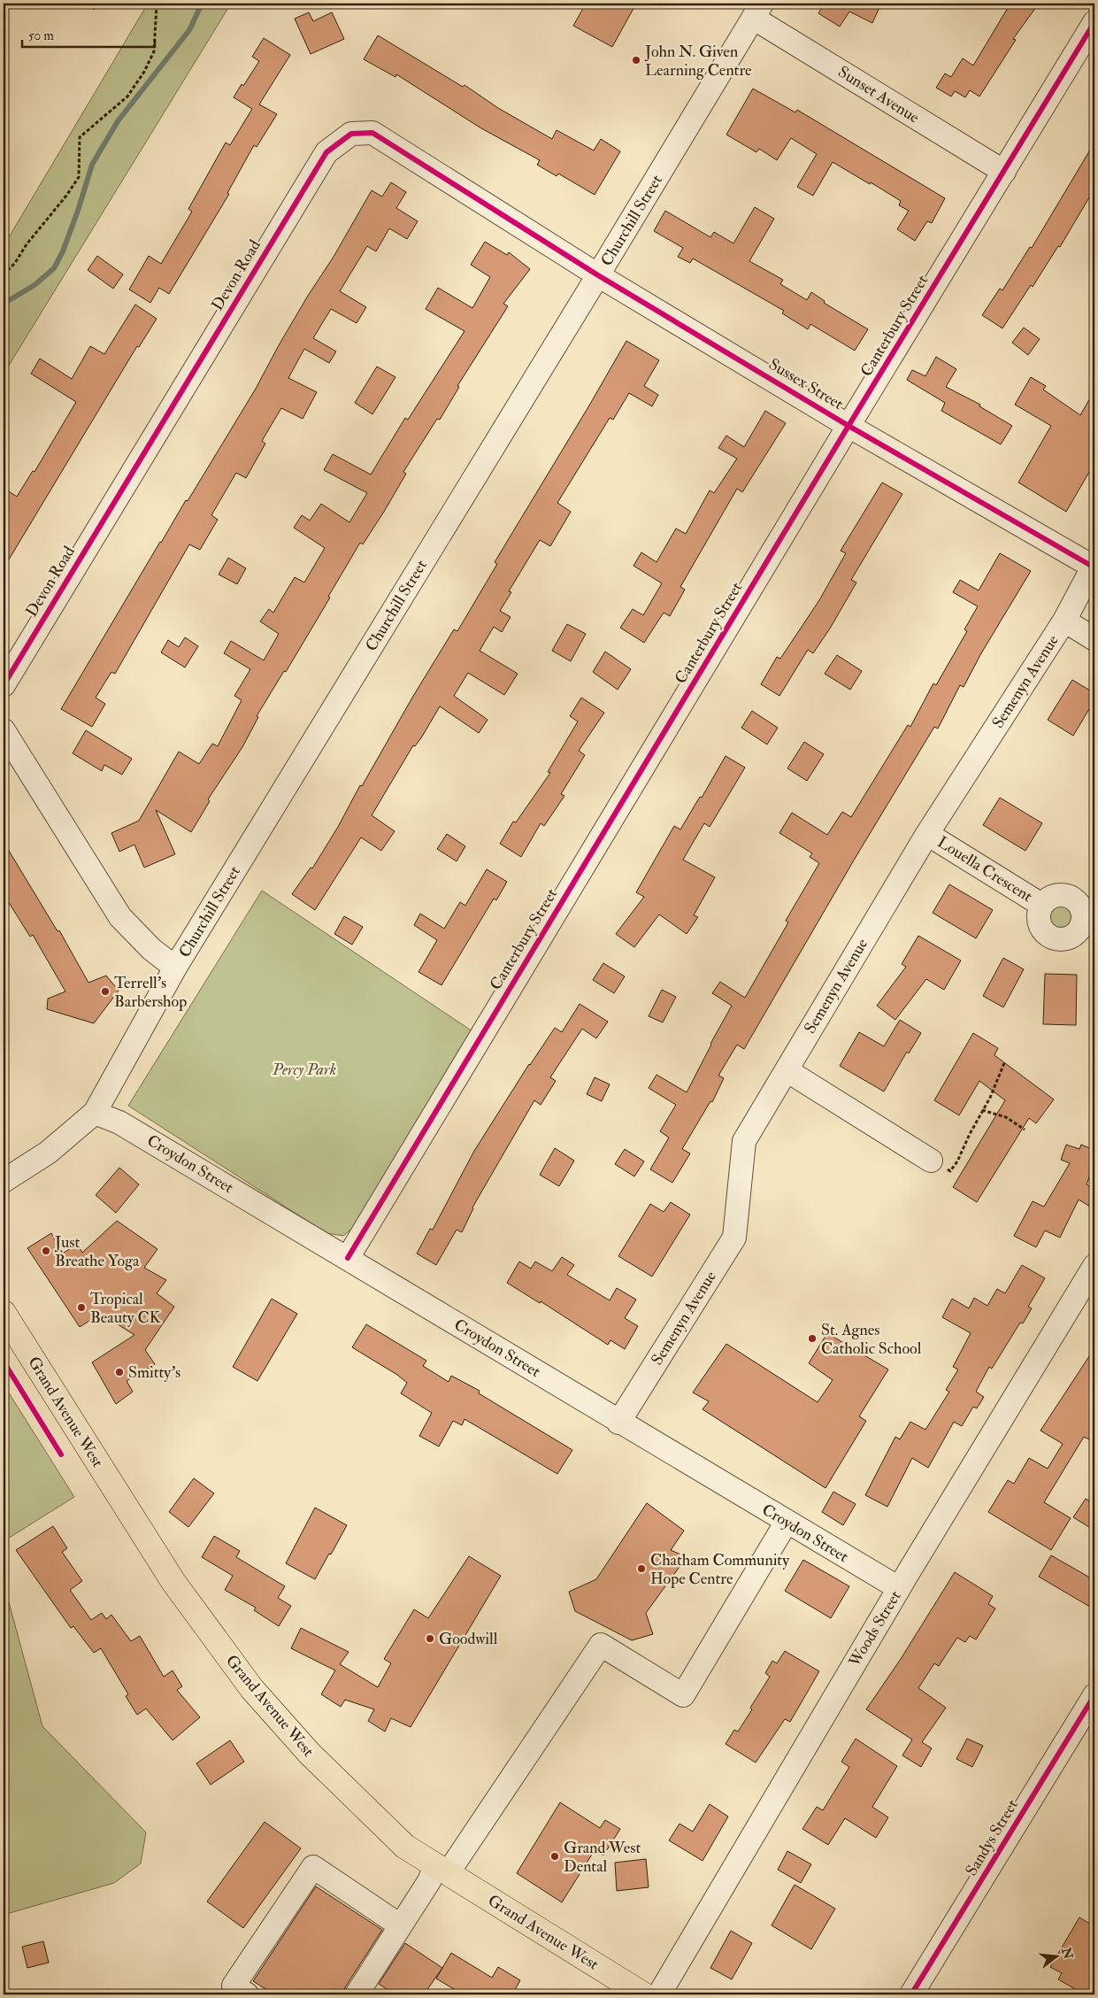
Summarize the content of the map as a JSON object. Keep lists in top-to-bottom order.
{
  "streets": {
    "main road": ["Grand Avenue West"],
    "street": [
      "Sunset Avenue",
      "Churchill Street",
      "Devon Road",
      "Canterbury Street",
      "Sussex Street",
      "Semenyn Avenue",
      "Louella Crescent",
      "Croydon Street",
      "Woods Street",
      "Sandys Street"
    ]
  },
  "crossings": [
    ["Sunset Avenue", "Churchill Street"],
    ["Sunset Avenue", "Canterbury Street"],
    ["Churchill Street", "Devon Road"],
    ["Churchill Street", "Sussex Street"],
    ["Churchill Street", "Croydon Street"],
    ["Devon Road", "Sussex Street"],
    ["Canterbury Street", "Sussex Street"],
    ["Canterbury Street", "Croydon Street"],
    ["Sussex Street", "Semenyn Avenue"],
    ["Semenyn Avenue", "Louella Crescent"],
    ["Semenyn Avenue", "Croydon Street"],
    ["Croydon Street", "Woods Street"]
  ],
  "parks": ["Percy Park"],
  "places": [
    "John N. Given Learning Centre",
    "Terrell's Barbershop",
    "Just Breathe Yoga",
    "Tropical Beauty CK",
    "St. Agnes Catholic School",
    "Smitty's",
    "Chatham Community Hope Centre",
    "Goodwill",
    "Grand West Dental"
  ],
  "scale_bar": "50 m",
  "north": "right"
}
